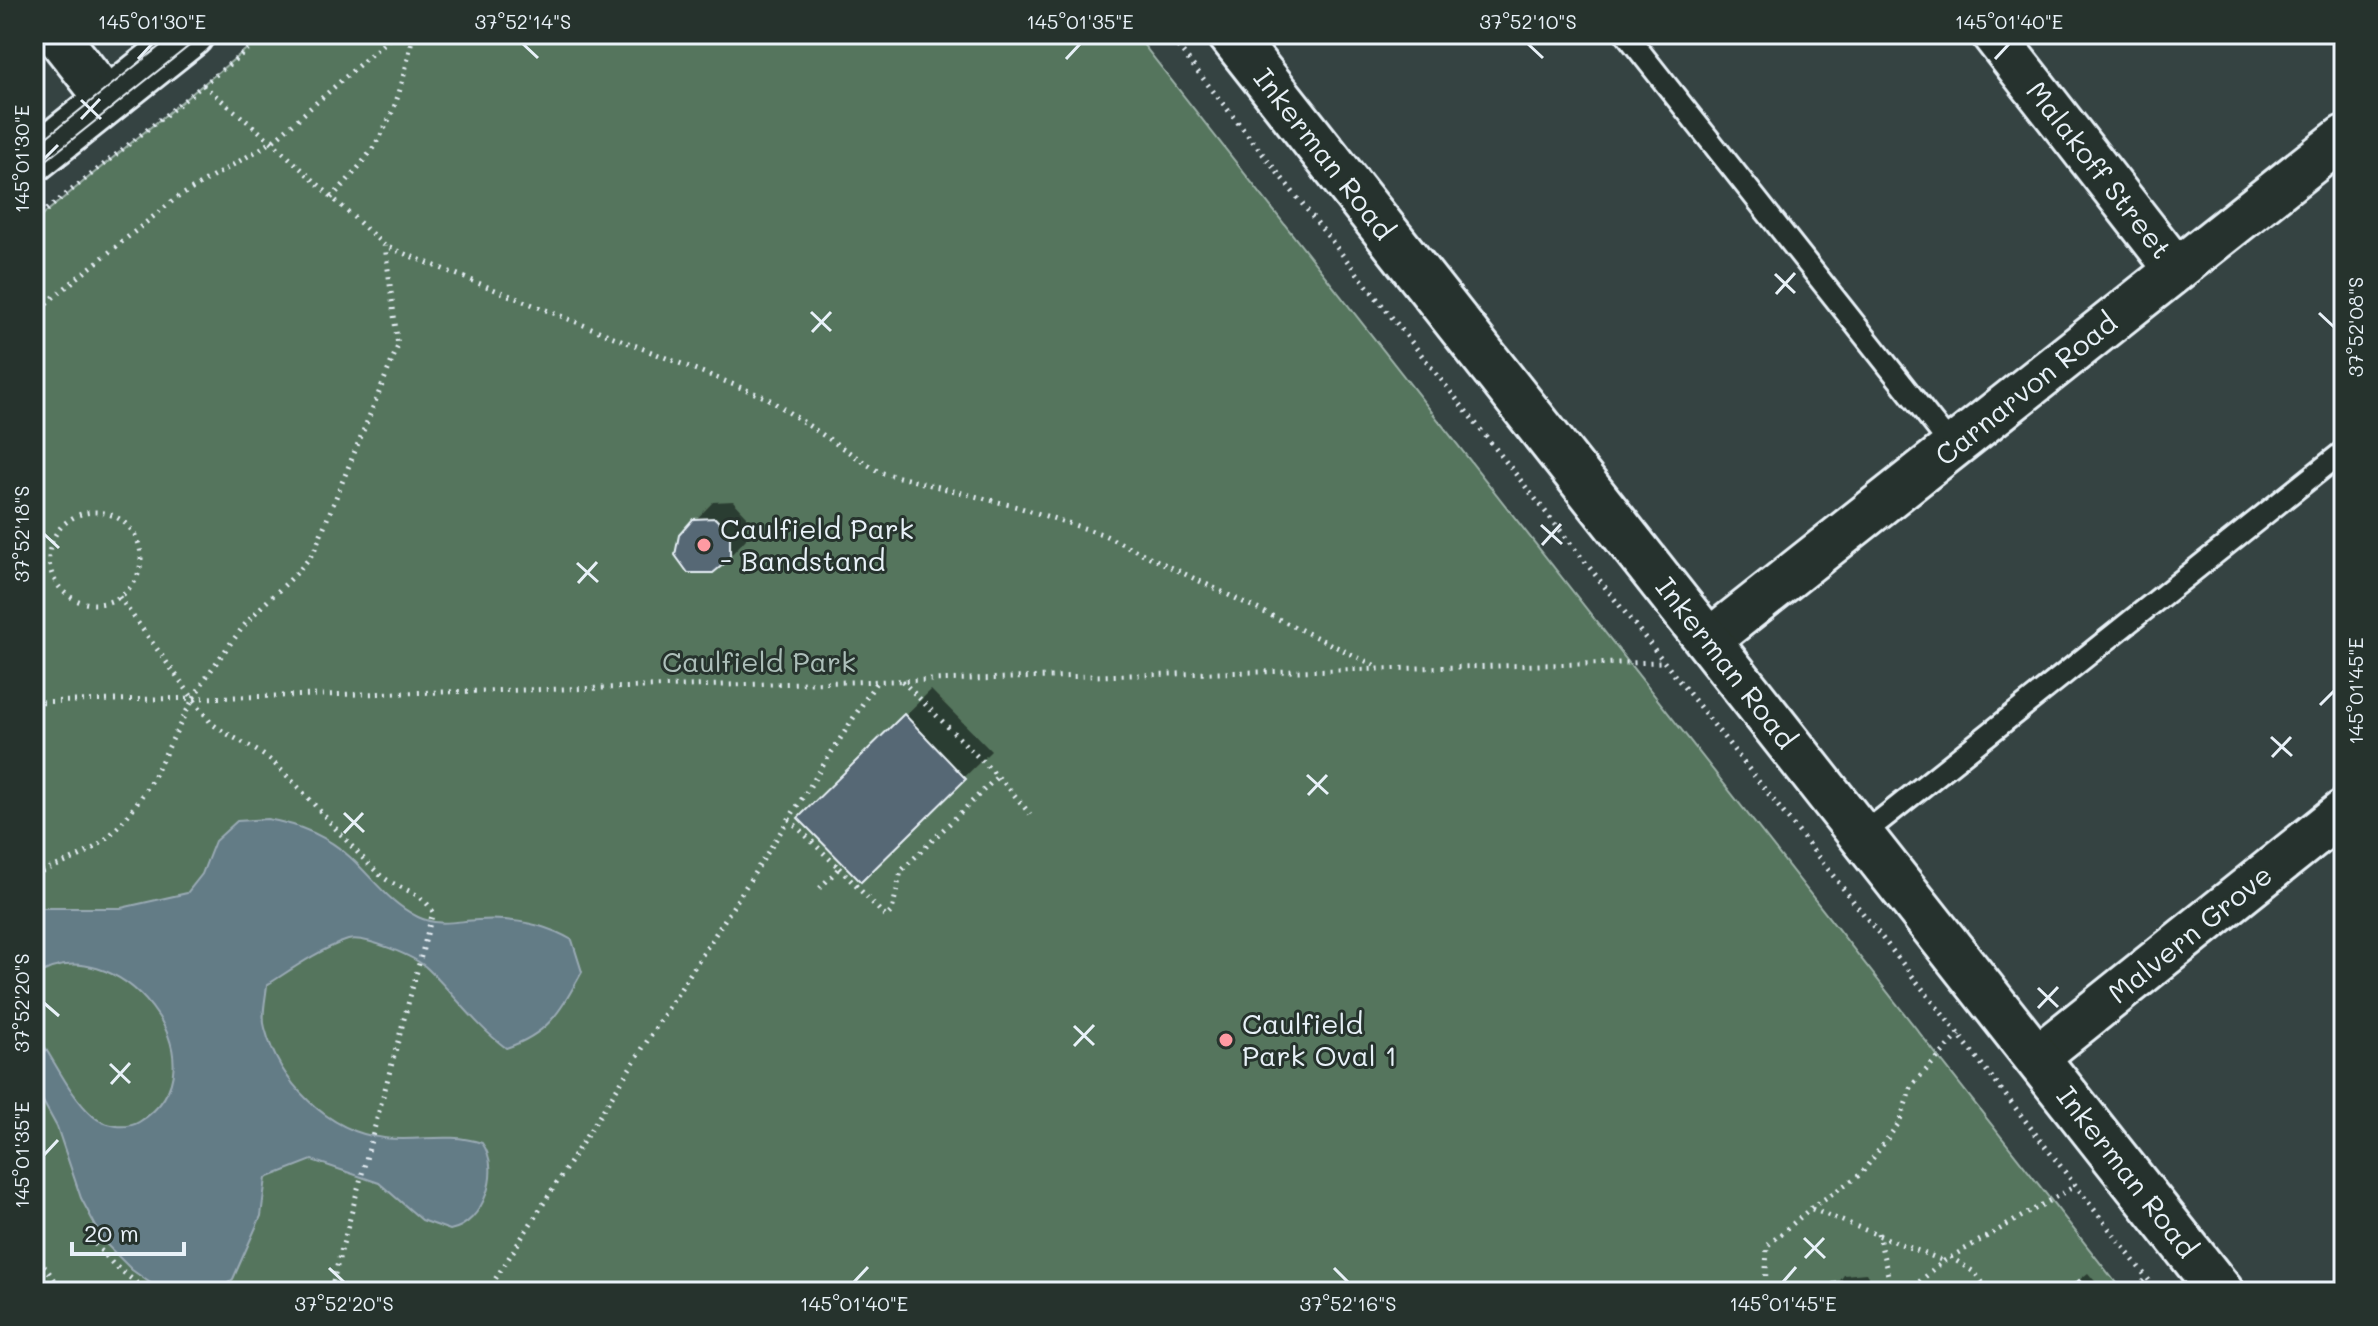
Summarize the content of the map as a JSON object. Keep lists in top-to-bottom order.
{
  "streets": {
    "street": [
      "Inkerman Road",
      "Malakoff Street",
      "Carnarvon Road",
      "Malvern Grove"
    ]
  },
  "crossings": [
    ["Inkerman Road", "Carnarvon Road"],
    ["Inkerman Road", "Malvern Grove"],
    ["Malakoff Street", "Carnarvon Road"]
  ],
  "parks": ["Caulfield Park"],
  "places": ["Caulfield Park - Bandstand", "Caulfield Park Oval 1"],
  "scale_bar": "20 m",
  "coordinates": [
    "145°01'30\"E",
    "37°52'14\"S",
    "145°01'35\"E",
    "37°52'10\"S",
    "145°01'40\"E",
    "37°52'08\"S",
    "37°52'18\"S",
    "145°01'45\"E",
    "37°52'20\"S",
    "37°52'16\"S"
  ]
}
